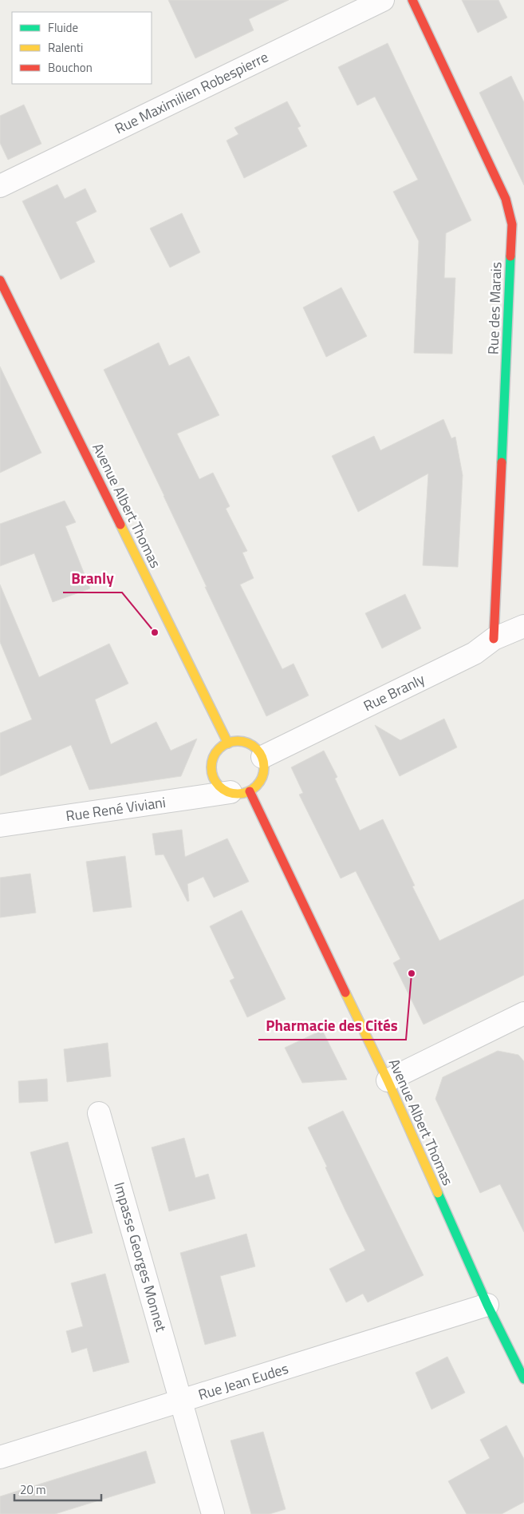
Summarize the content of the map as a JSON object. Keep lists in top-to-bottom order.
{
  "streets": {
    "main road": ["Rue des Marais", "Avenue Albert Thomas"],
    "street": [
      "Rue Maximilien Robespierre",
      "Rue Branly",
      "Rue René Viviani",
      "Impasse Georges Monnet",
      "Rue Jean Eudes"
    ]
  },
  "crossings": [
    ["Rue des Marais", "Rue Branly"],
    ["Avenue Albert Thomas", "Rue Branly"],
    ["Avenue Albert Thomas", "Rue René Viviani"],
    ["Avenue Albert Thomas", "Rue Jean Eudes"],
    ["Rue Branly", "Rue René Viviani"],
    ["Impasse Georges Monnet", "Rue Jean Eudes"]
  ],
  "places": ["Branly", "Pharmacie des Cités"],
  "legend": ["Fluide", "Ralenti", "Bouchon"],
  "scale_bar": "20 m"
}
